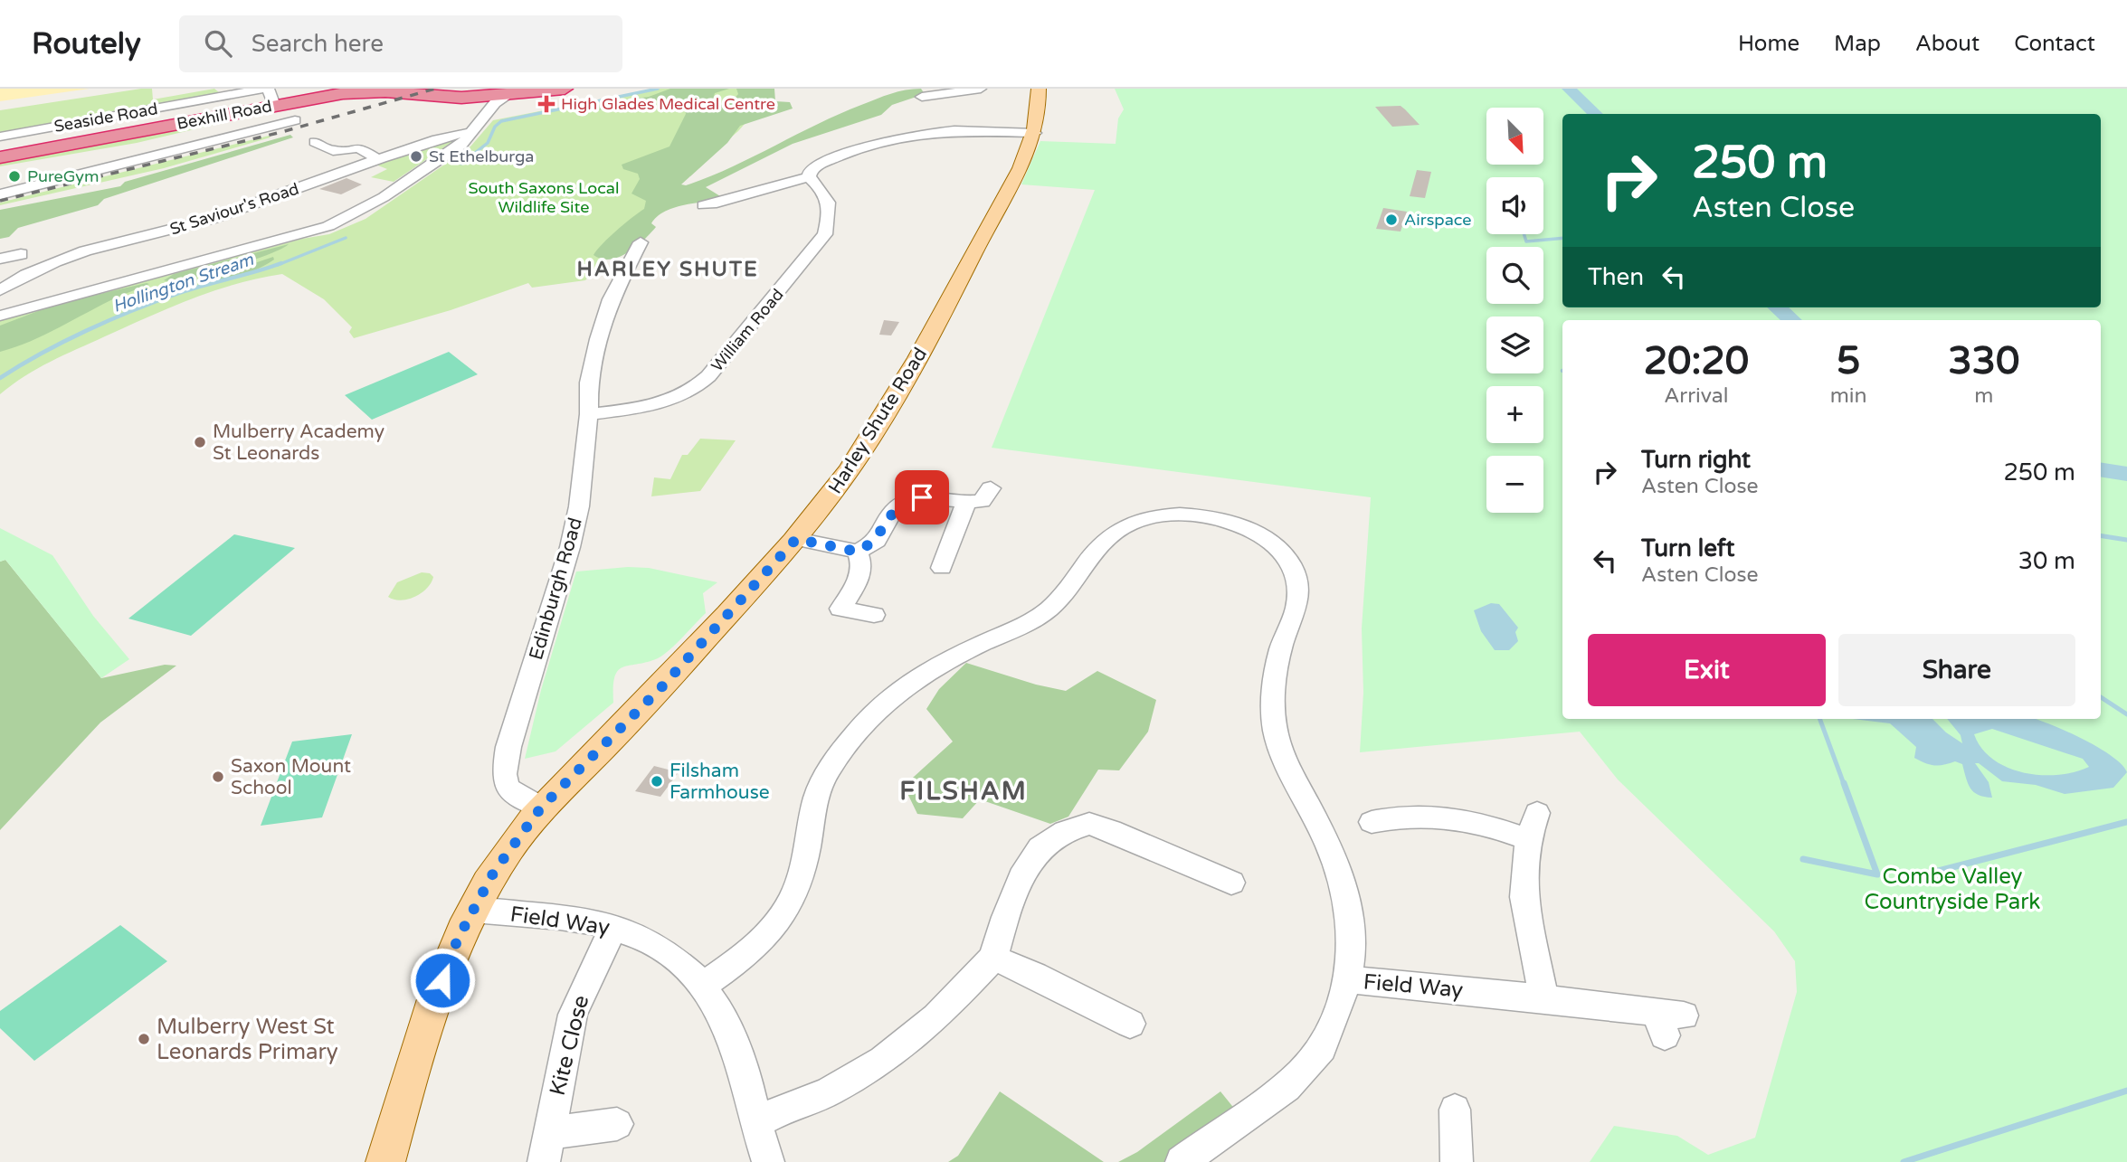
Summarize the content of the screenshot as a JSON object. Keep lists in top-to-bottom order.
{
  "streets": {
    "highway": ["Bexhill Road"],
    "main road": ["Harley Shute Road"],
    "street": [
      "Seaside Road",
      "St Saviour's Road",
      "William Road",
      "Edinburgh Road",
      "Field Way",
      "Kite Close"
    ]
  },
  "crossings": [
    ["Bexhill Road", "Seaside Road"],
    ["William Road", "Edinburgh Road"],
    ["Harley Shute Road", "Edinburgh Road"],
    ["Harley Shute Road", "Field Way"],
    ["Field Way", "Kite Close"]
  ],
  "districts": ["HARLEY SHUTE", "FILSHAM"],
  "water": ["Hollington Stream"],
  "parks": ["South Saxons Local Wildlife Site", "Combe Valley Countryside Park"],
  "places": {
    "health": ["High Glades Medical Centre"],
    "other": [
      "St Ethelburga",
      "PureGym",
      "Airspace",
      "Mulberry Academy St Leonards",
      "Saxon Mount School",
      "Filsham Farmhouse",
      "Mulberry West St Leonards Primary"
    ]
  },
  "north": "bottom right",
  "page": {
    "header": "Routely",
    "search": "Search here",
    "nav": [
      "Home",
      "Map",
      "About",
      "Contact"
    ],
    "map_buttons": ["+", "−"],
    "turn": ["250 m", "Asten Close"],
    "then": "Then",
    "eta": [
      "20:20",
      "Arrival",
      "5",
      "min",
      "330",
      "m"
    ],
    "list": [
      {
        "name": "Turn right",
        "note": "Asten Close",
        "value": "250 m"
      },
      {
        "name": "Turn left",
        "note": "Asten Close",
        "value": "30 m"
      }
    ],
    "buttons": ["Exit", "Share"]
  }
}
